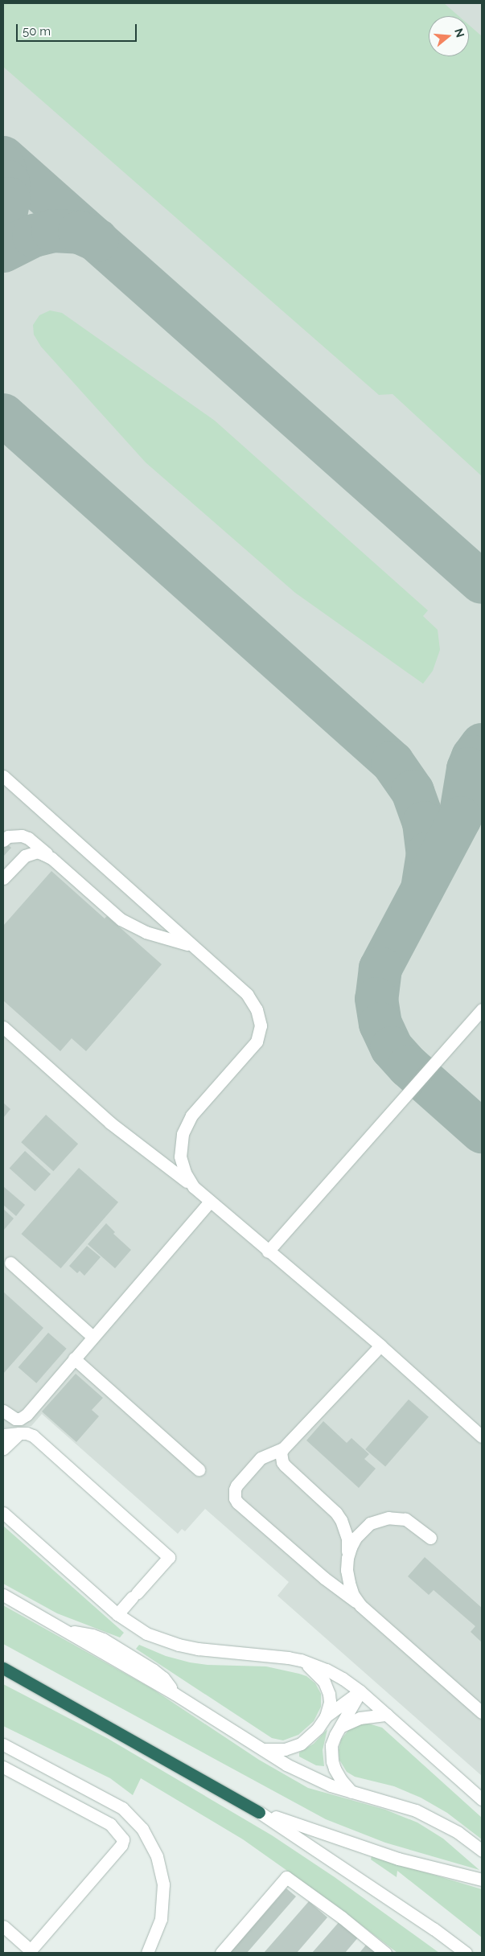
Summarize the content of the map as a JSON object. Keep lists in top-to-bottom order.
{
  "scale_bar": "50 m",
  "north": "right"
}
